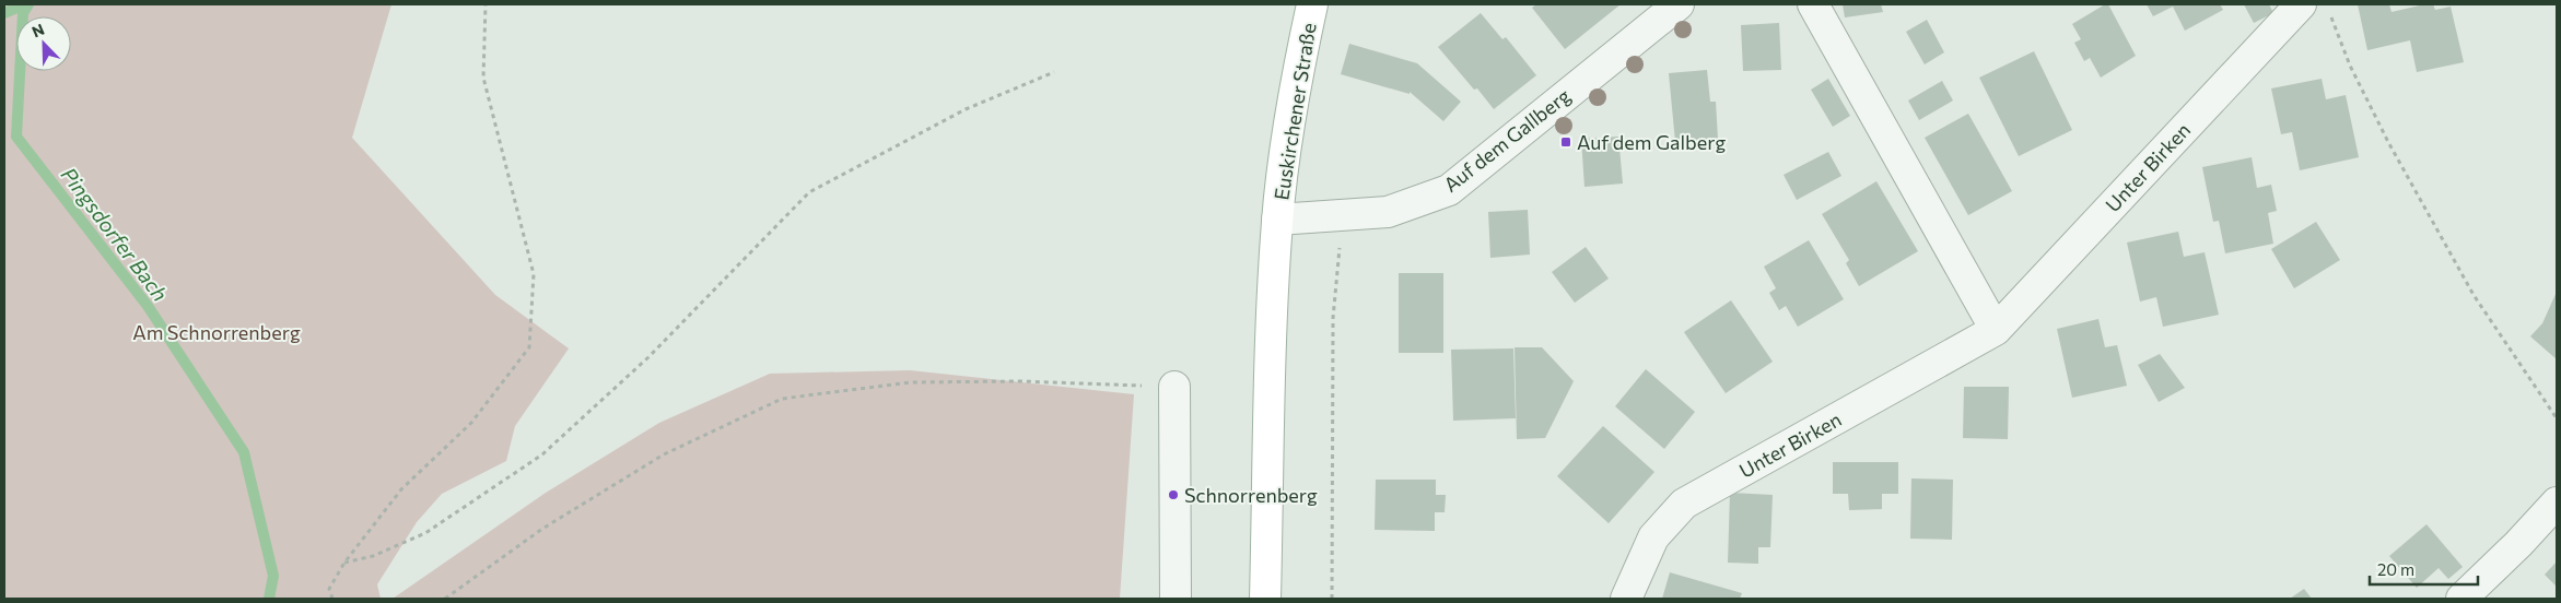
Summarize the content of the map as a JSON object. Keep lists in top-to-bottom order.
{
  "streets": {
    "main road": ["Euskirchener Straße"],
    "street": ["Auf dem Gallberg", "Unter Birken"]
  },
  "crossings": [
    ["Euskirchener Straße", "Auf dem Gallberg"]
  ],
  "water": ["Pingsdorfer Bach"],
  "parks": ["Am Schnorrenberg"],
  "places": {
    "transit": ["Auf dem Galberg"],
    "other": ["Schnorrenberg"]
  },
  "scale_bar": "20 m",
  "north": "top left"
}
